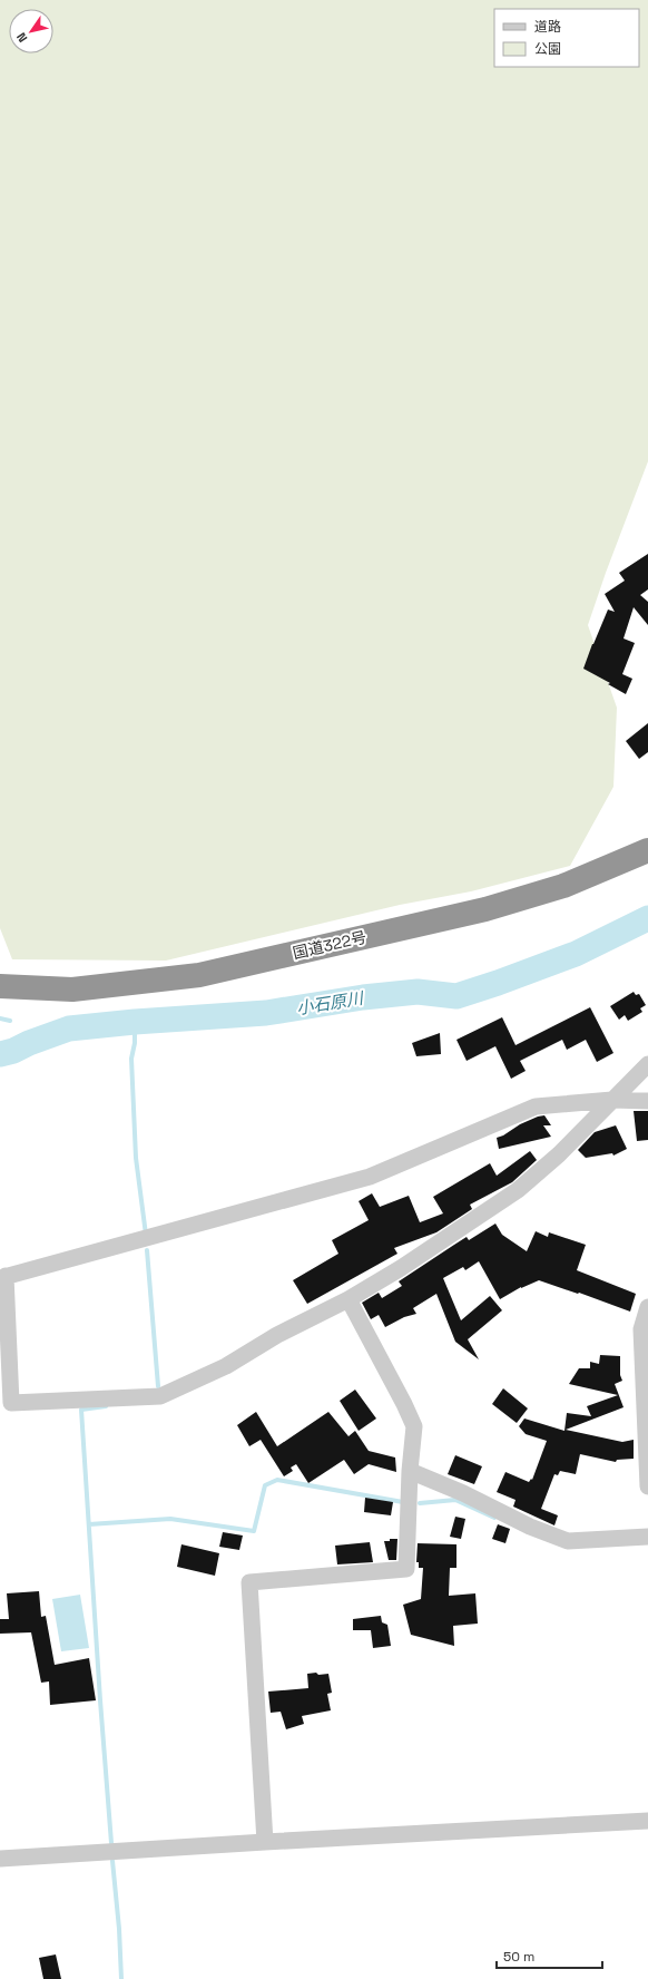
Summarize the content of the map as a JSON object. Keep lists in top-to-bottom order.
{
  "streets": {
    "highway": ["国道322号"]
  },
  "water": ["小石原川"],
  "legend": ["道路", "公園"],
  "scale_bar": "50 m",
  "north": "bottom left"
}
